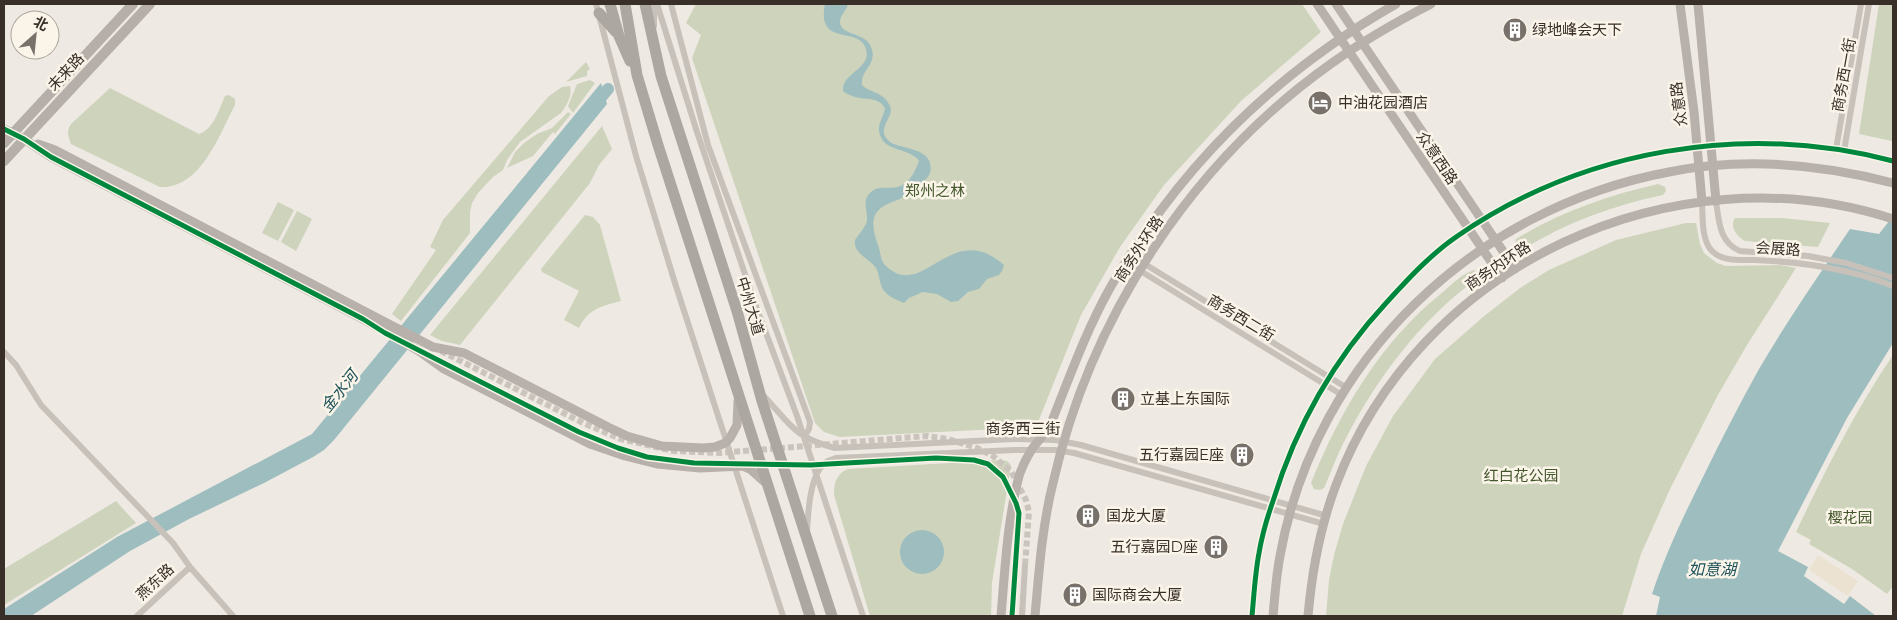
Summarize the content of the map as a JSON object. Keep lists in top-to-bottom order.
{
  "streets": {
    "highway": ["中州大道"],
    "main road": ["未来路"],
    "street": [
      "商务西一街",
      "众意路",
      "众意西路",
      "商务外环路",
      "会展路",
      "商务内环路",
      "商务西二街",
      "商务西三街",
      "燕东路"
    ]
  },
  "crossings": [
    ["众意路", "会展路"],
    ["众意路", "商务内环路"],
    ["众意西路", "商务外环路"],
    ["众意西路", "商务内环路"],
    ["商务外环路", "商务西二街"],
    ["商务外环路", "商务西三街"],
    ["会展路", "商务内环路"],
    ["商务内环路", "商务西二街"],
    ["商务内环路", "商务西三街"],
    ["中州大道", "商务西三街"]
  ],
  "water": ["金水河", "如意湖"],
  "parks": ["郑州之林", "红白花公园", "樱花园"],
  "places": {
    "building": [
      "绿地峰会天下",
      "立基上东国际",
      "五行嘉园E座",
      "国龙大厦",
      "五行嘉园D座",
      "国际商会大厦"
    ],
    "hotel": ["中油花园酒店"]
  },
  "north": "top right"
}
